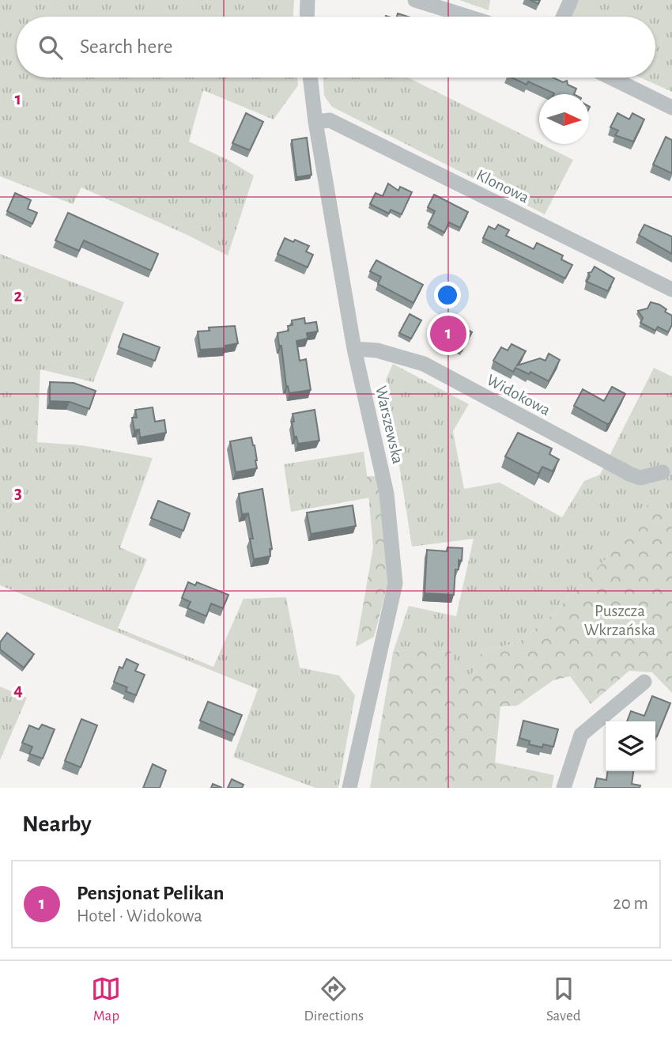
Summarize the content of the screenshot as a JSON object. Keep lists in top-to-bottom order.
{
  "streets": {
    "street": ["Klonowa", "Widokowa", "Warszewska"]
  },
  "crossings": [
    ["Klonowa", "Warszewska"],
    ["Widokowa", "Warszewska"]
  ],
  "parks": ["Puszcza Wkrzańska"],
  "north": "right",
  "page": {
    "search": "Search here",
    "pins": "1",
    "heading": "Nearby",
    "list": [
      {
        "mark": "1",
        "name": "Pensjonat Pelikan",
        "note": "Hotel · Widokowa",
        "value": "20 m"
      }
    ],
    "nav": ["Map", "Directions", "Saved"]
  },
  "grid": {
    "rows": [
      "1",
      "2",
      "3",
      "4"
    ]
  }
}
